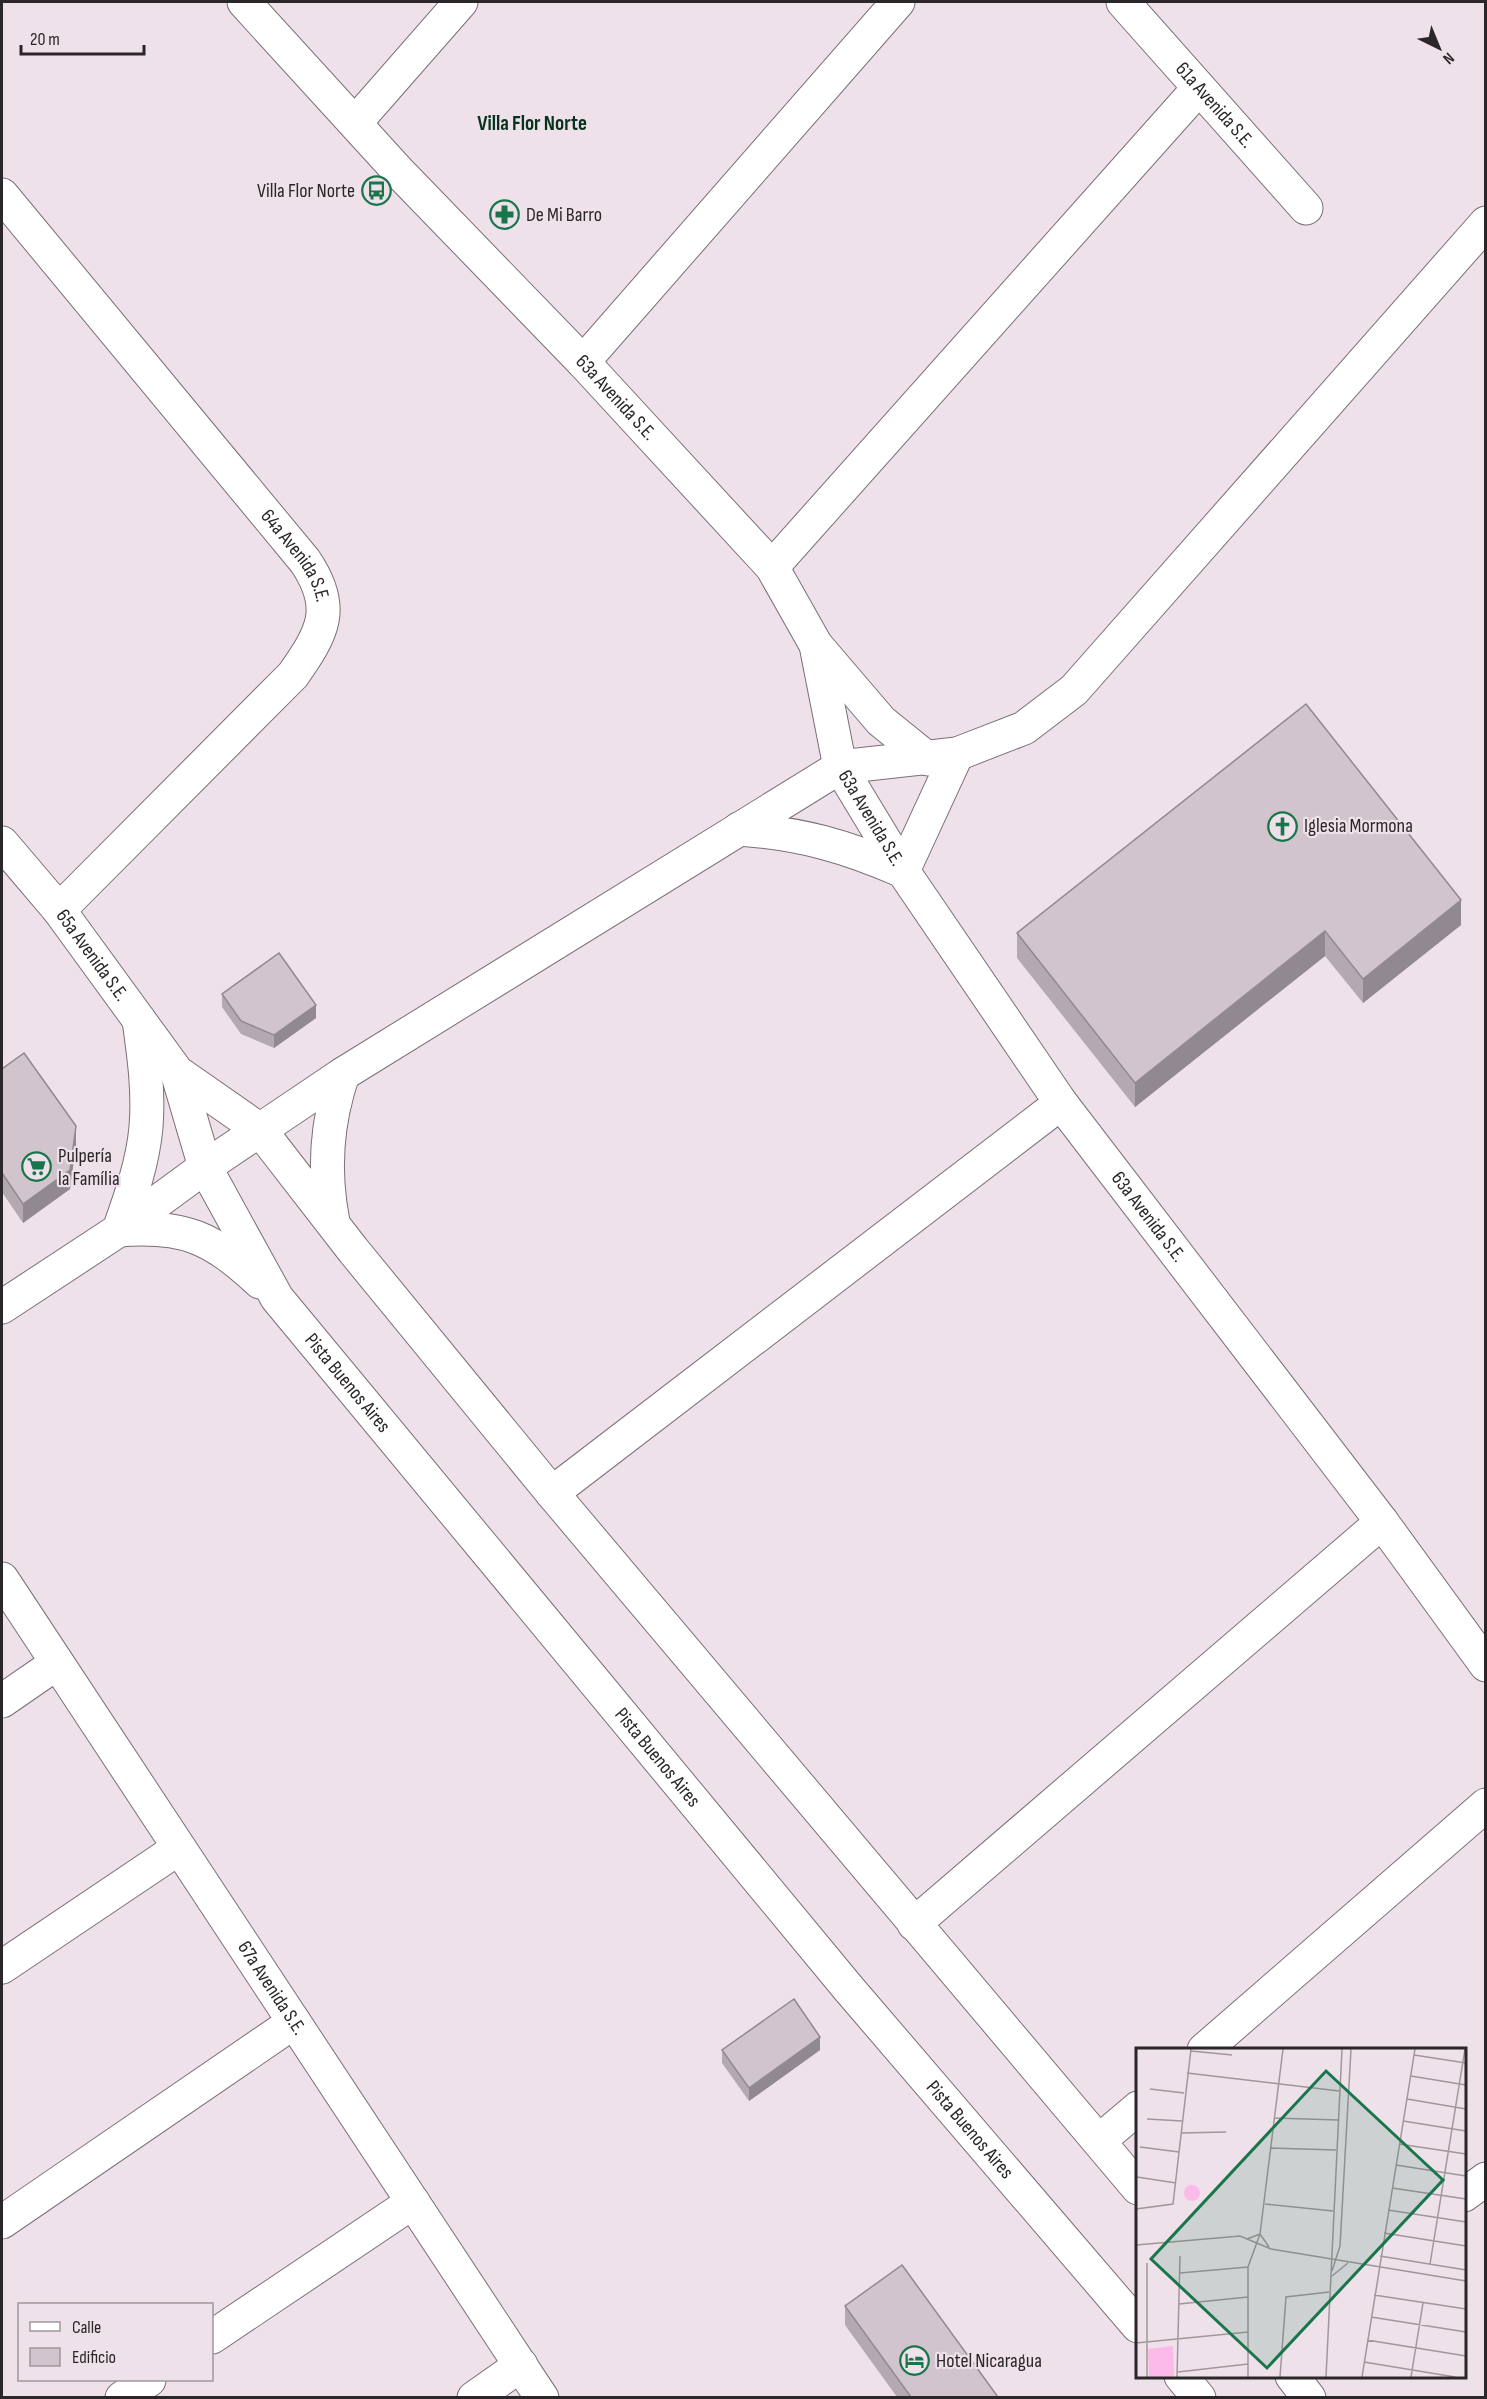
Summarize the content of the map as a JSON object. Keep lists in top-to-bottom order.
{
  "streets": {
    "street": [
      "61a Avenida S.E.",
      "63a Avenida S.E.",
      "64a Avenida S.E.",
      "65a Avenida S.E.",
      "Pista Buenos Aires",
      "67a Avenida S.E."
    ]
  },
  "crossings": [
    ["64a Avenida S.E.", "65a Avenida S.E."],
    ["65a Avenida S.E.", "Pista Buenos Aires"]
  ],
  "districts": ["Villa Flor Norte"],
  "places": {
    "bus stop": ["Villa Flor Norte"],
    "pharmacy": ["De Mi Barro"],
    "church": ["Iglesia Mormona"],
    "supermarket": ["Pulpería la Família"],
    "hotel": ["Hotel Nicaragua"]
  },
  "legend": ["Calle", "Edificio"],
  "scale_bar": "20 m",
  "north": "bottom right"
}
